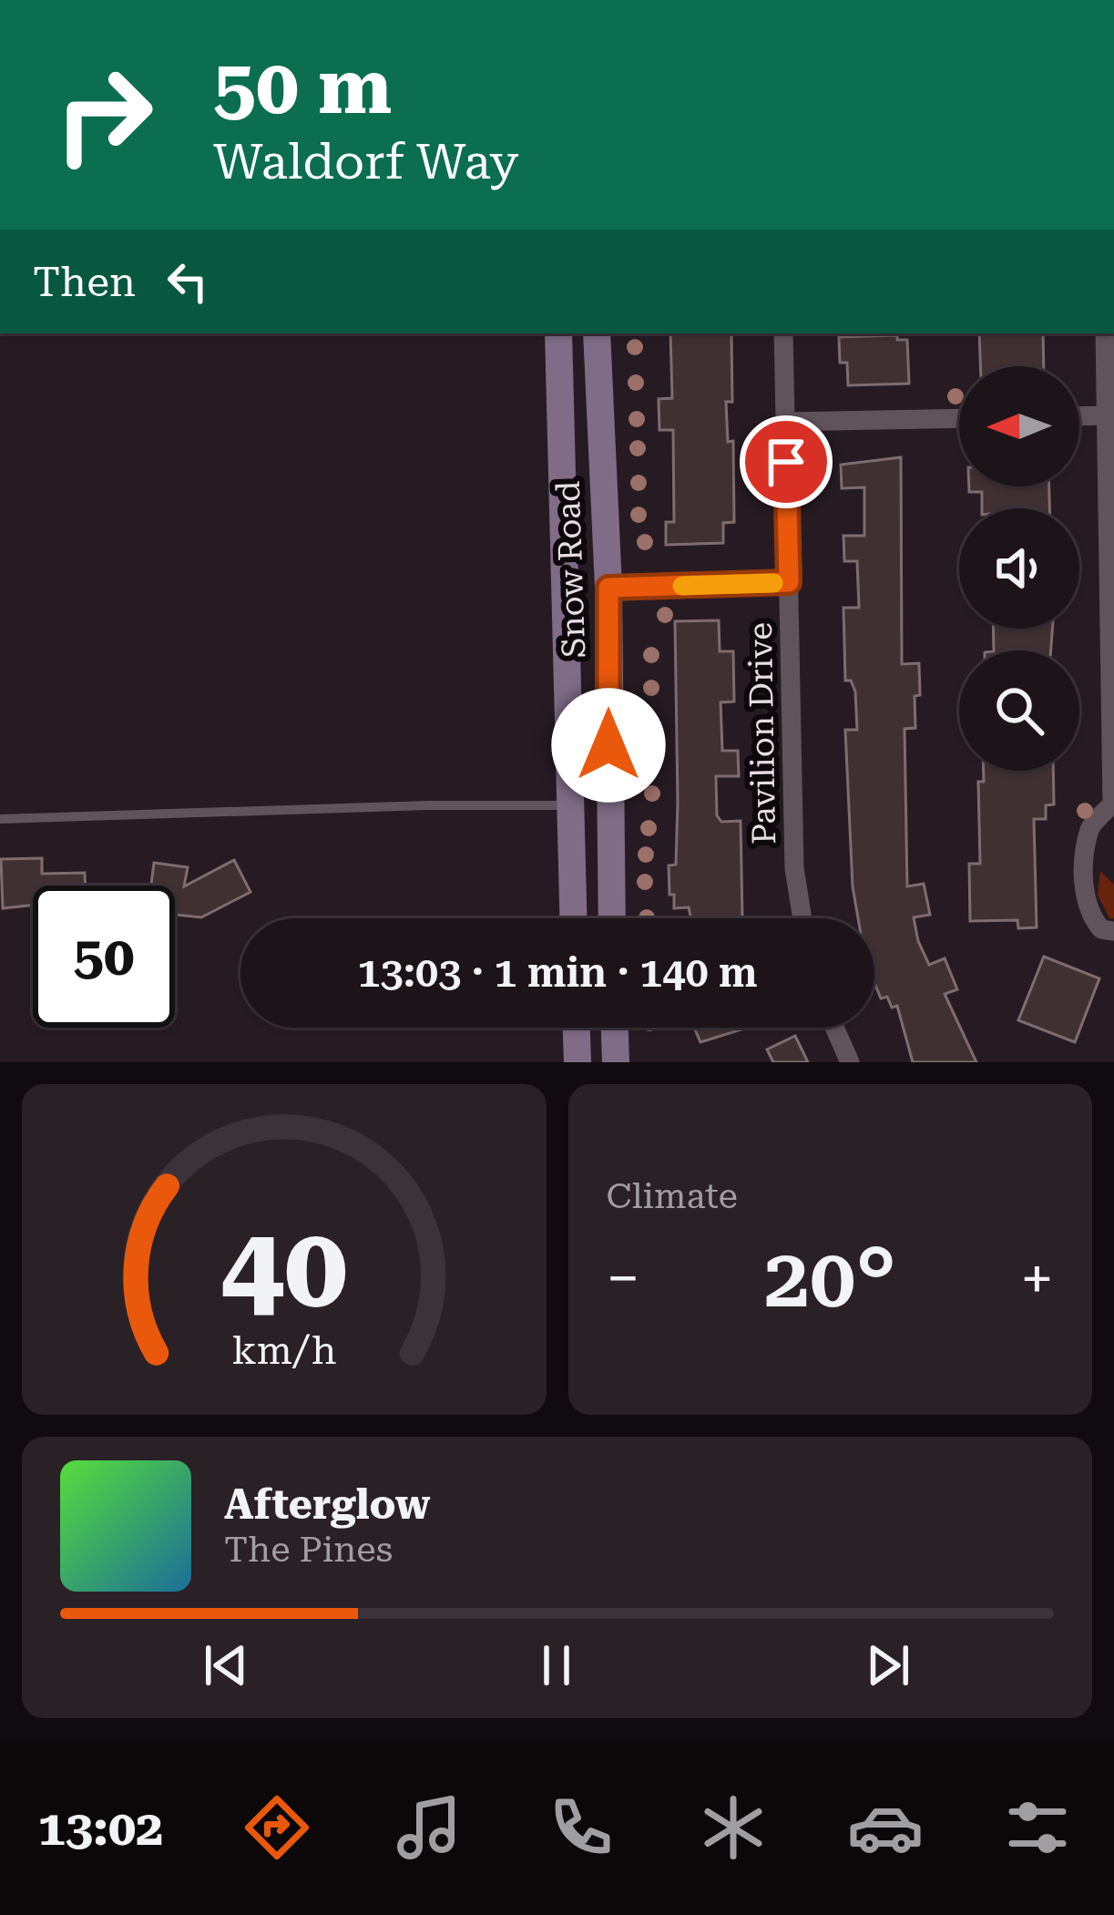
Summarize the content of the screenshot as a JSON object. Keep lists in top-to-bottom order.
{
  "streets": {
    "main road": ["Snow Road"],
    "street": ["Pavilion Drive"]
  },
  "north": "left",
  "page": {
    "turn": ["50 m", "Waldorf Way"],
    "then": "Then",
    "limit": "50",
    "trip": "13:03 · 1 min · 140 m",
    "tile": "Climate",
    "heat": ["−", "20°", "+"],
    "song": ["Afterglow", "The Pines"],
    "tabs": "13:02",
    "gauge": ["40", "km/h"]
  }
}
